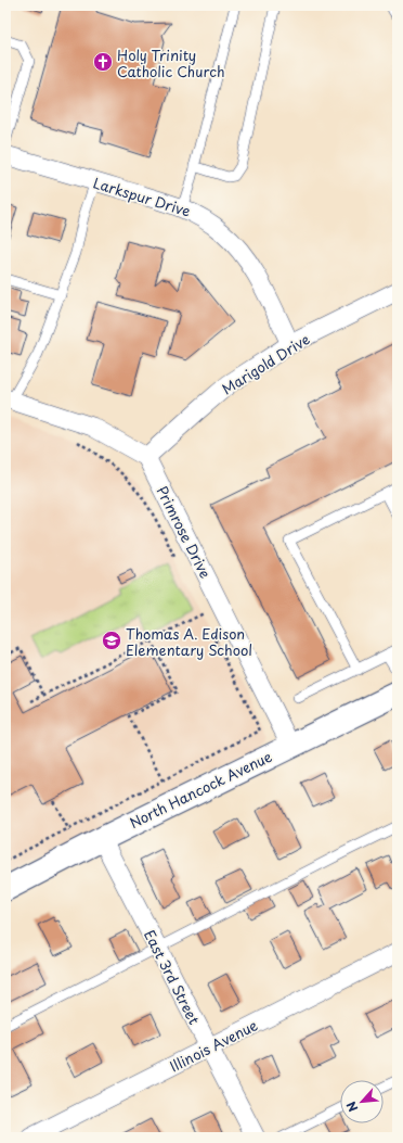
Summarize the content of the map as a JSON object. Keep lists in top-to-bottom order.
{
  "streets": {
    "street": [
      "Larkspur Drive",
      "Marigold Drive",
      "Primrose Drive",
      "North Hancock Avenue",
      "East 3rd Street",
      "Illinois Avenue"
    ]
  },
  "crossings": [
    ["Larkspur Drive", "Marigold Drive"],
    ["Marigold Drive", "Primrose Drive"],
    ["Primrose Drive", "North Hancock Avenue"],
    ["North Hancock Avenue", "East 3rd Street"],
    ["East 3rd Street", "Illinois Avenue"]
  ],
  "places": {
    "church": ["Holy Trinity Catholic Church"],
    "school or university": ["Thomas A. Edison Elementary School"]
  },
  "north": "bottom left"
}
